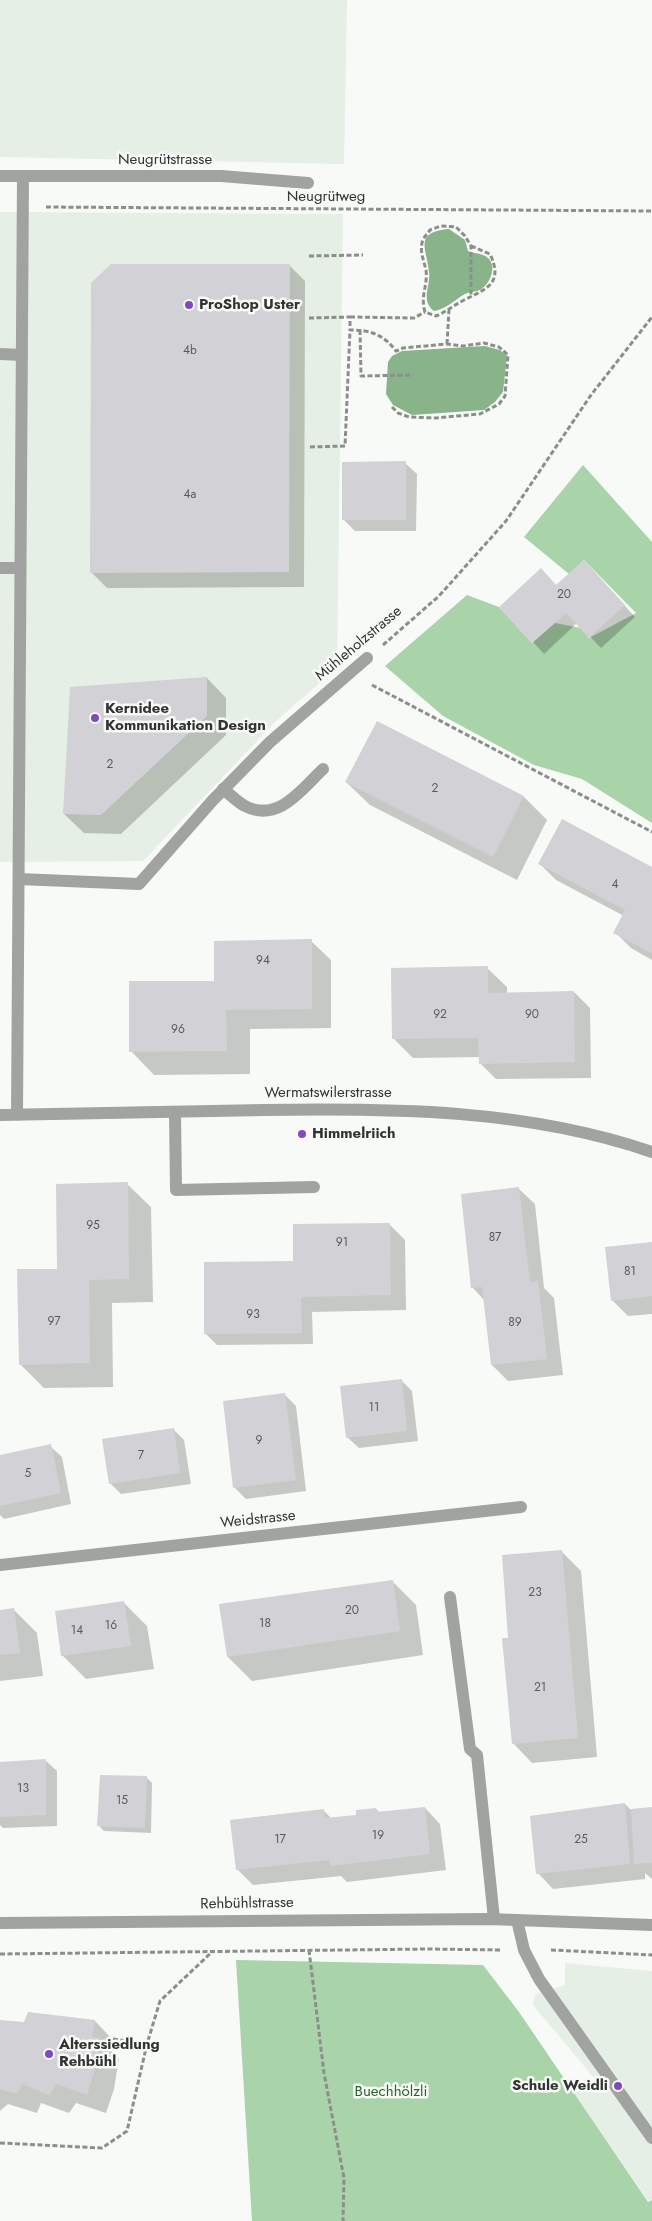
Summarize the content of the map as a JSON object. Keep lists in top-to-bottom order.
{
  "streets": {
    "street": [
      "Neugrütstrasse",
      "Mühleholzstrasse",
      "Wermatswilerstrasse",
      "Weidstrasse",
      "Rehbühlstrasse"
    ],
    "path": ["Neugrütweg"]
  },
  "parks": ["Buechhölzli"],
  "places": [
    "ProShop Uster",
    "Kernidee Kommunikation Design",
    "Himmelriich",
    "Alterssiedlung Rehbühl",
    "Schule Weidli"
  ],
  "house_numbers": [
    "4b",
    "4a",
    "20",
    "2",
    "2",
    "4",
    "94",
    "92",
    "90",
    "96",
    "95",
    "87",
    "91",
    "81",
    "93",
    "97",
    "89",
    "11",
    "9",
    "7",
    "5",
    "23",
    "20",
    "18",
    "16",
    "14",
    "21",
    "13",
    "15",
    "19",
    "17",
    "25"
  ]
}
